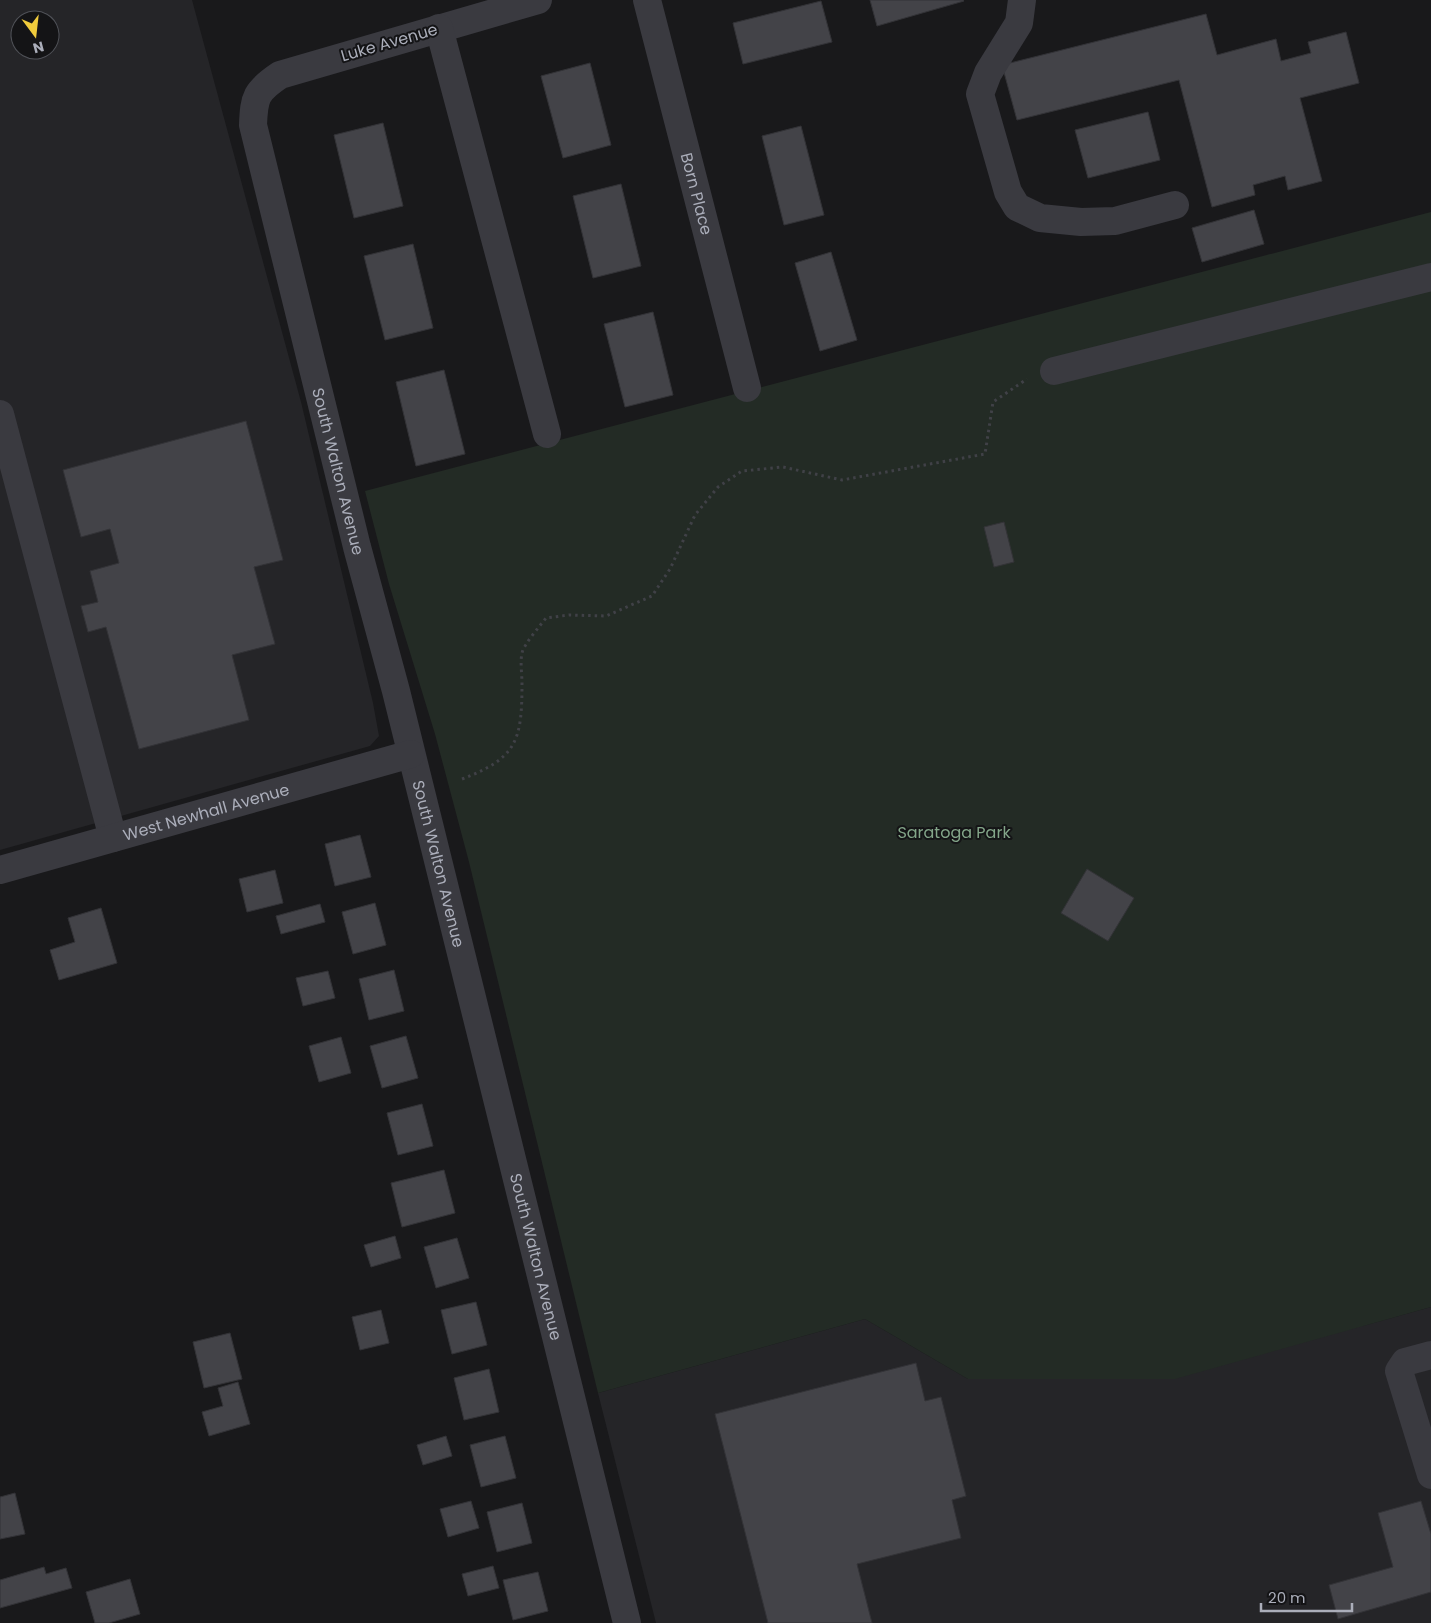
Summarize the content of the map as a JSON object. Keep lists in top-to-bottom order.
{
  "streets": {
    "street": [
      "Luke Avenue",
      "Born Place",
      "South Walton Avenue",
      "West Newhall Avenue"
    ]
  },
  "crossings": [
    ["Luke Avenue", "South Walton Avenue"],
    ["South Walton Avenue", "West Newhall Avenue"]
  ],
  "parks": ["Saratoga Park"],
  "scale_bar": "20 m",
  "north": "bottom"
}
